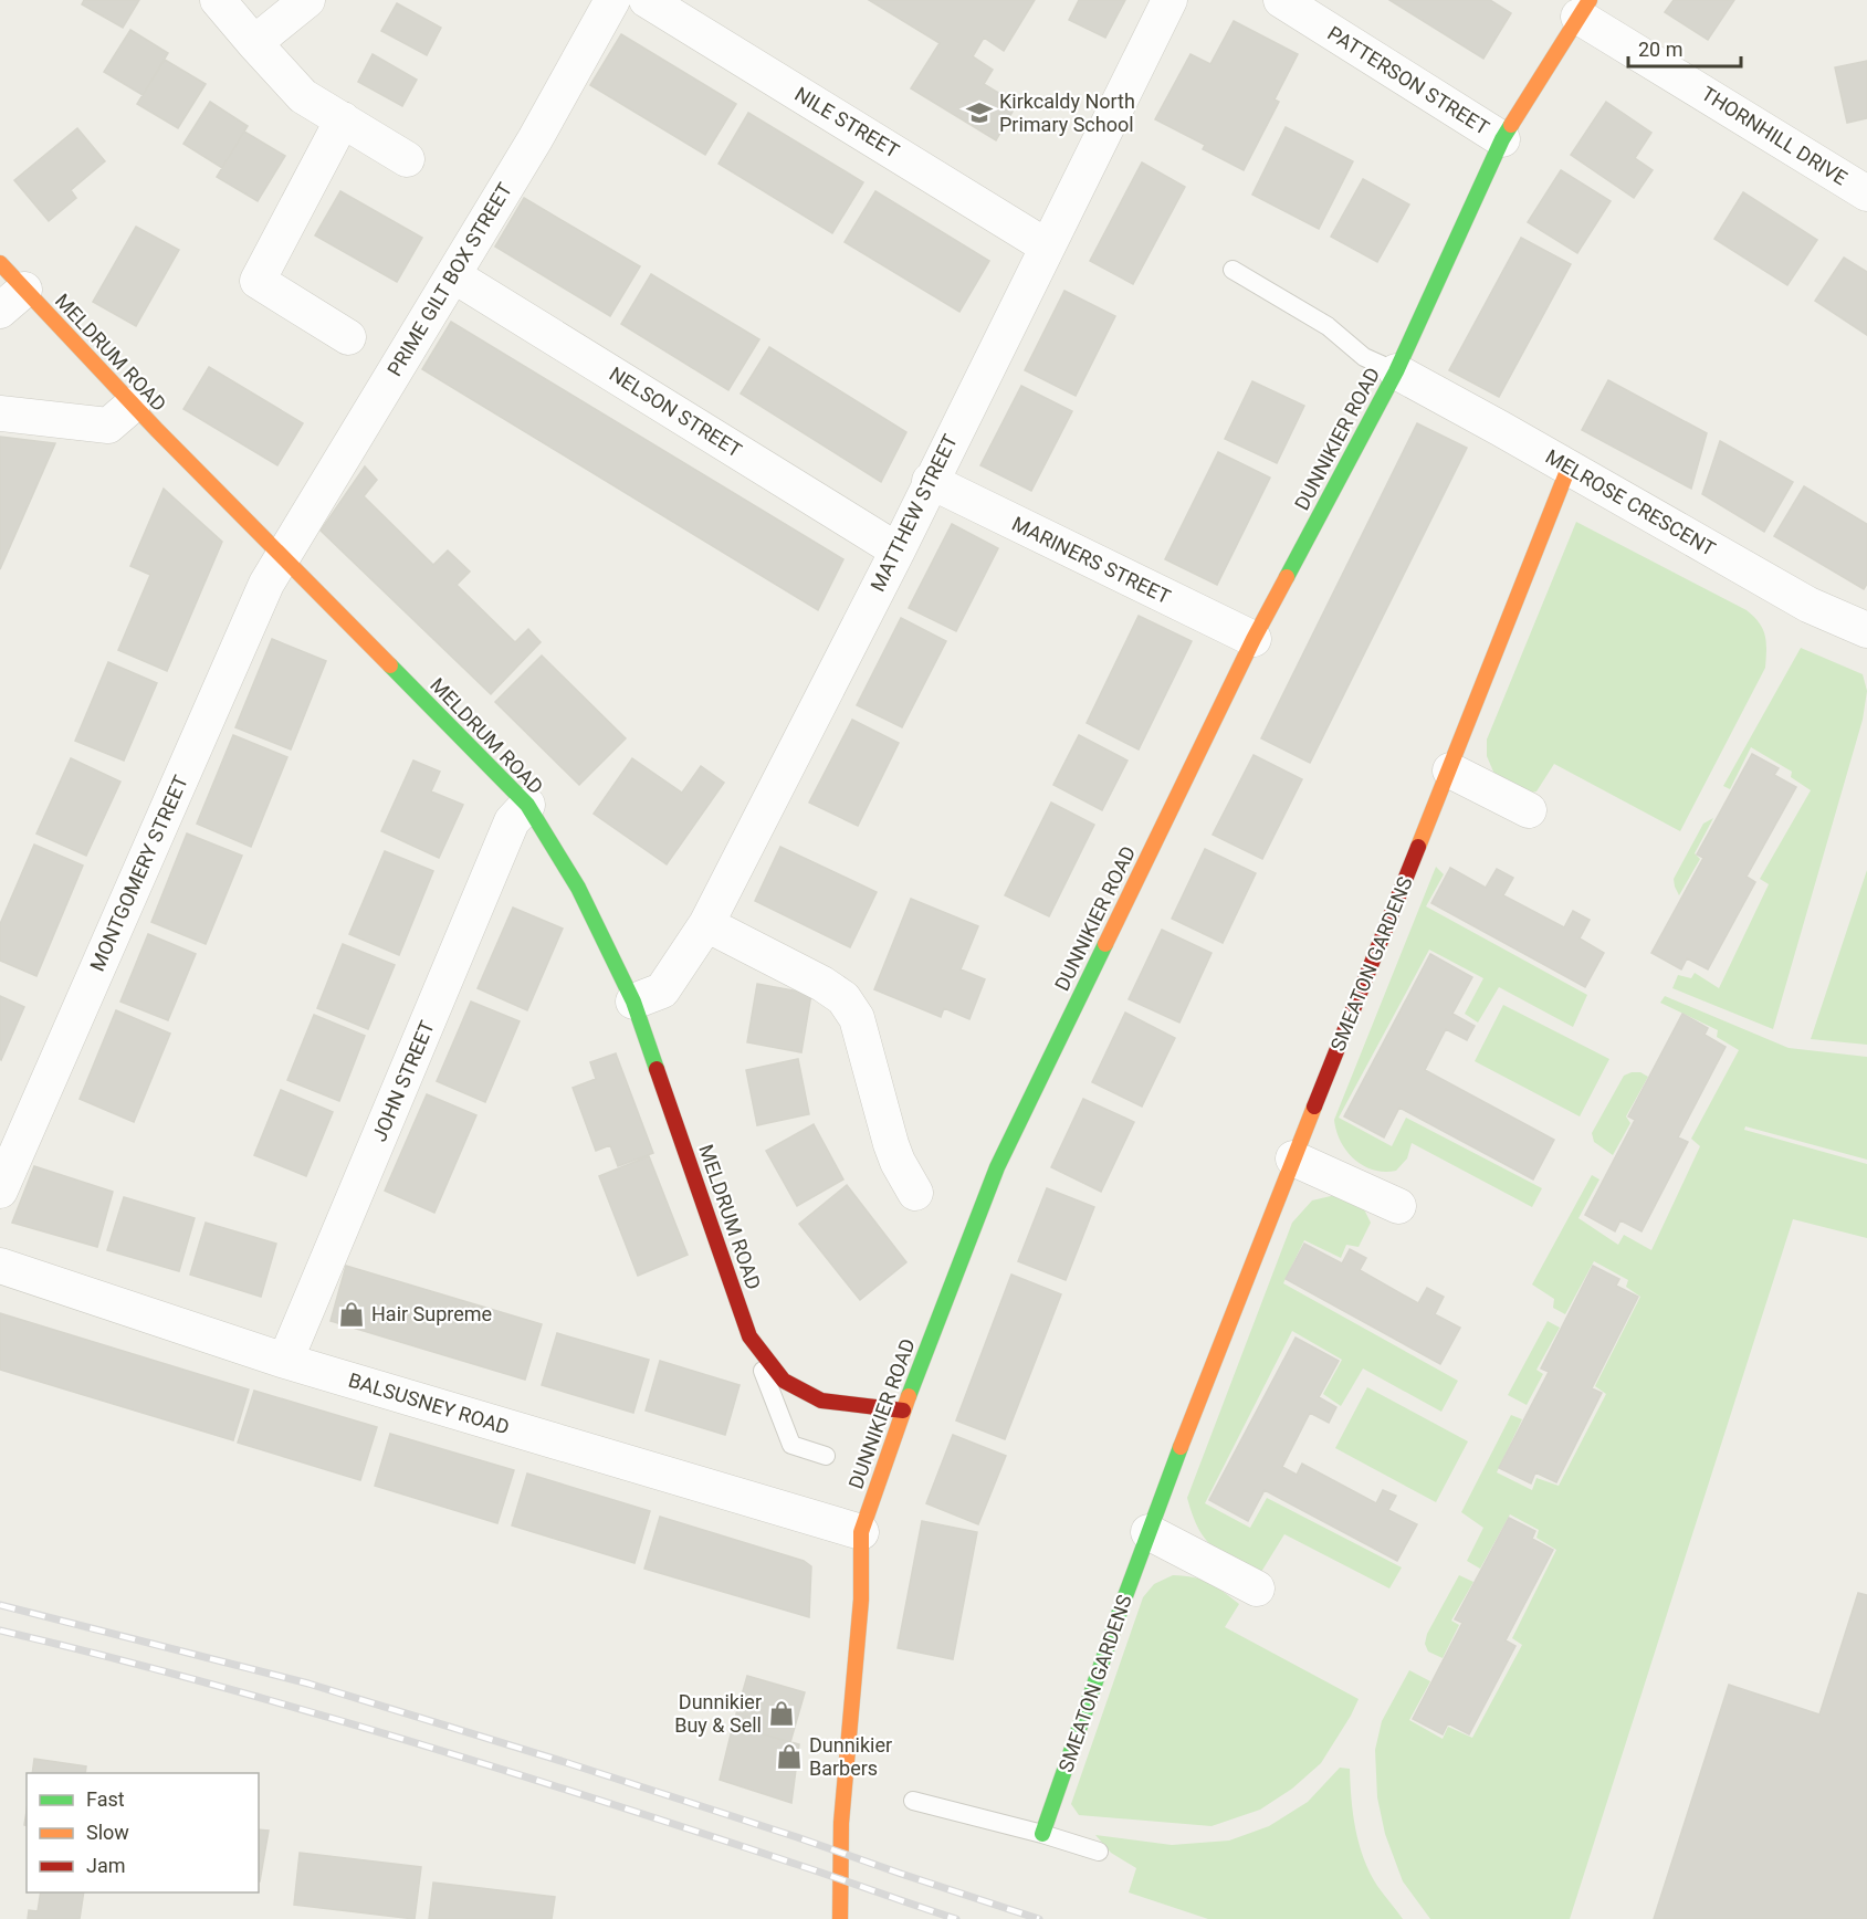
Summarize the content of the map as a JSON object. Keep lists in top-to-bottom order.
{
  "streets": {
    "street": [
      "PATTERSON STREET",
      "NILE STREET",
      "THORNHILL DRIVE",
      "PRIME GILT BOX STREET",
      "MELDRUM ROAD",
      "NELSON STREET",
      "DUNNIKIER ROAD",
      "MELROSE CRESCENT",
      "MATTHEW STREET",
      "MARINERS STREET",
      "MONTGOMERY STREET",
      "SMEATON GARDENS",
      "JOHN STREET",
      "BALSUSNEY ROAD"
    ]
  },
  "crossings": [
    ["PATTERSON STREET", "DUNNIKIER ROAD"],
    ["NILE STREET", "MATTHEW STREET"],
    ["THORNHILL DRIVE", "DUNNIKIER ROAD"],
    ["PRIME GILT BOX STREET", "MELDRUM ROAD"],
    ["PRIME GILT BOX STREET", "NELSON STREET"],
    ["PRIME GILT BOX STREET", "MONTGOMERY STREET"],
    ["MELDRUM ROAD", "DUNNIKIER ROAD"],
    ["MELDRUM ROAD", "MATTHEW STREET"],
    ["MELDRUM ROAD", "MONTGOMERY STREET"],
    ["MELDRUM ROAD", "JOHN STREET"],
    ["NELSON STREET", "MATTHEW STREET"],
    ["DUNNIKIER ROAD", "MELROSE CRESCENT"],
    ["DUNNIKIER ROAD", "MARINERS STREET"],
    ["DUNNIKIER ROAD", "BALSUSNEY ROAD"],
    ["MELROSE CRESCENT", "SMEATON GARDENS"],
    ["MATTHEW STREET", "MARINERS STREET"],
    ["JOHN STREET", "BALSUSNEY ROAD"]
  ],
  "places": {
    "school or university": ["Kirkcaldy North Primary School"],
    "shop": ["Hair Supreme", "Dunnikier Buy & Sell", "Dunnikier Barbers"]
  },
  "legend": ["Fast", "Slow", "Jam"],
  "scale_bar": "20 m"
}
